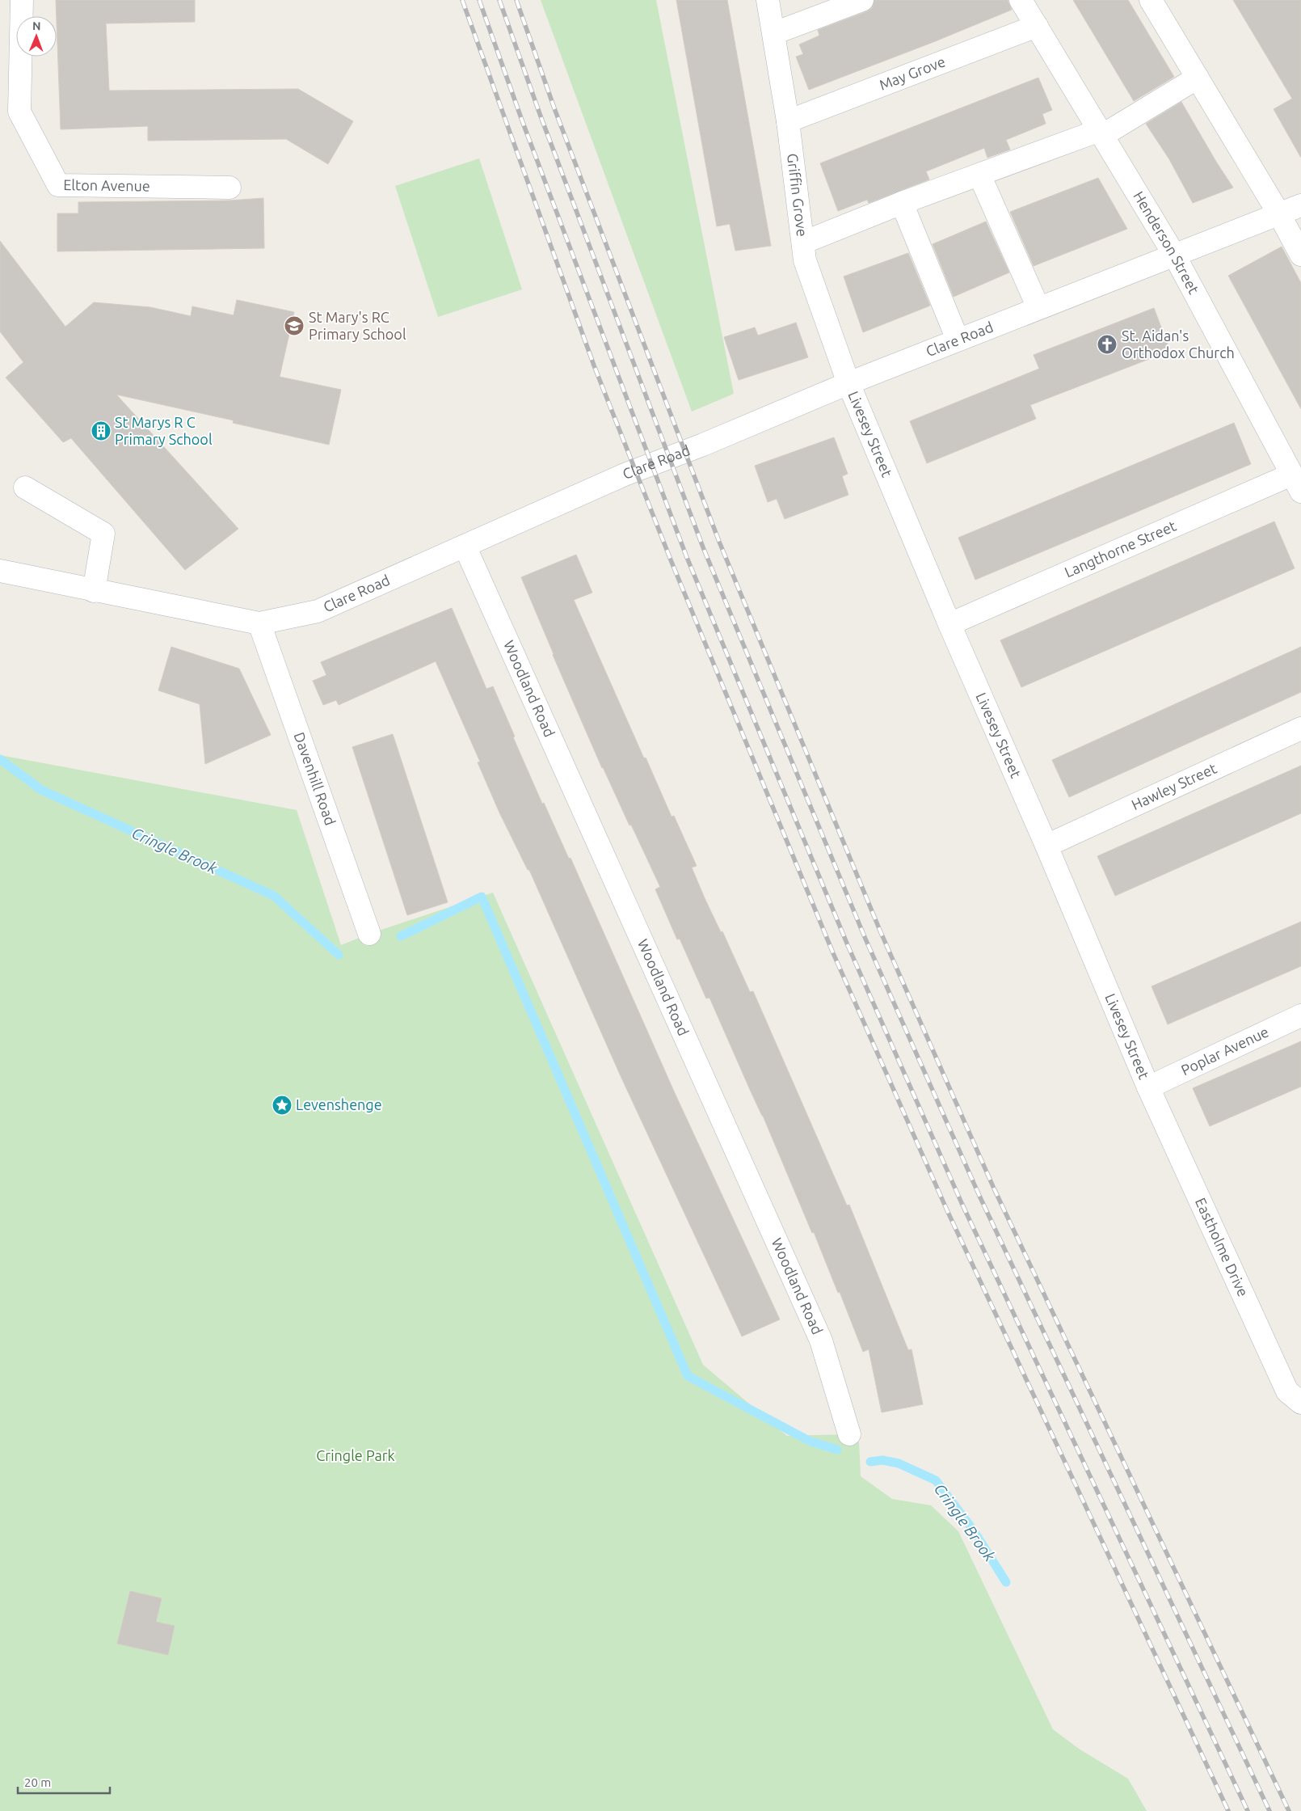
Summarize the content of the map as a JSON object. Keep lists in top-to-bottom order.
{
  "streets": {
    "street": [
      "May Grove",
      "Elton Avenue",
      "Griffin Grove",
      "Henderson Street",
      "Clare Road",
      "Livesey Street",
      "Langthorne Street",
      "Woodland Road",
      "Davenhill Road",
      "Hawley Street",
      "Poplar Avenue",
      "Eastholme Drive"
    ]
  },
  "crossings": [
    ["May Grove", "Griffin Grove"],
    ["May Grove", "Henderson Street"],
    ["Griffin Grove", "Clare Road"],
    ["Griffin Grove", "Livesey Street"],
    ["Henderson Street", "Clare Road"],
    ["Henderson Street", "Langthorne Street"],
    ["Clare Road", "Livesey Street"],
    ["Clare Road", "Woodland Road"],
    ["Clare Road", "Davenhill Road"],
    ["Livesey Street", "Langthorne Street"],
    ["Livesey Street", "Hawley Street"],
    ["Livesey Street", "Poplar Avenue"],
    ["Livesey Street", "Eastholme Drive"],
    ["Poplar Avenue", "Eastholme Drive"]
  ],
  "water": ["Cringle Brook"],
  "parks": ["Cringle Park"],
  "places": {
    "school or university": ["St Mary's RC Primary School"],
    "church": ["St. Aidan's Orthodox Church"],
    "building": ["St Marys R C Primary School"],
    "place": ["Levenshenge"]
  },
  "scale_bar": "20 m",
  "north": "top"
}
